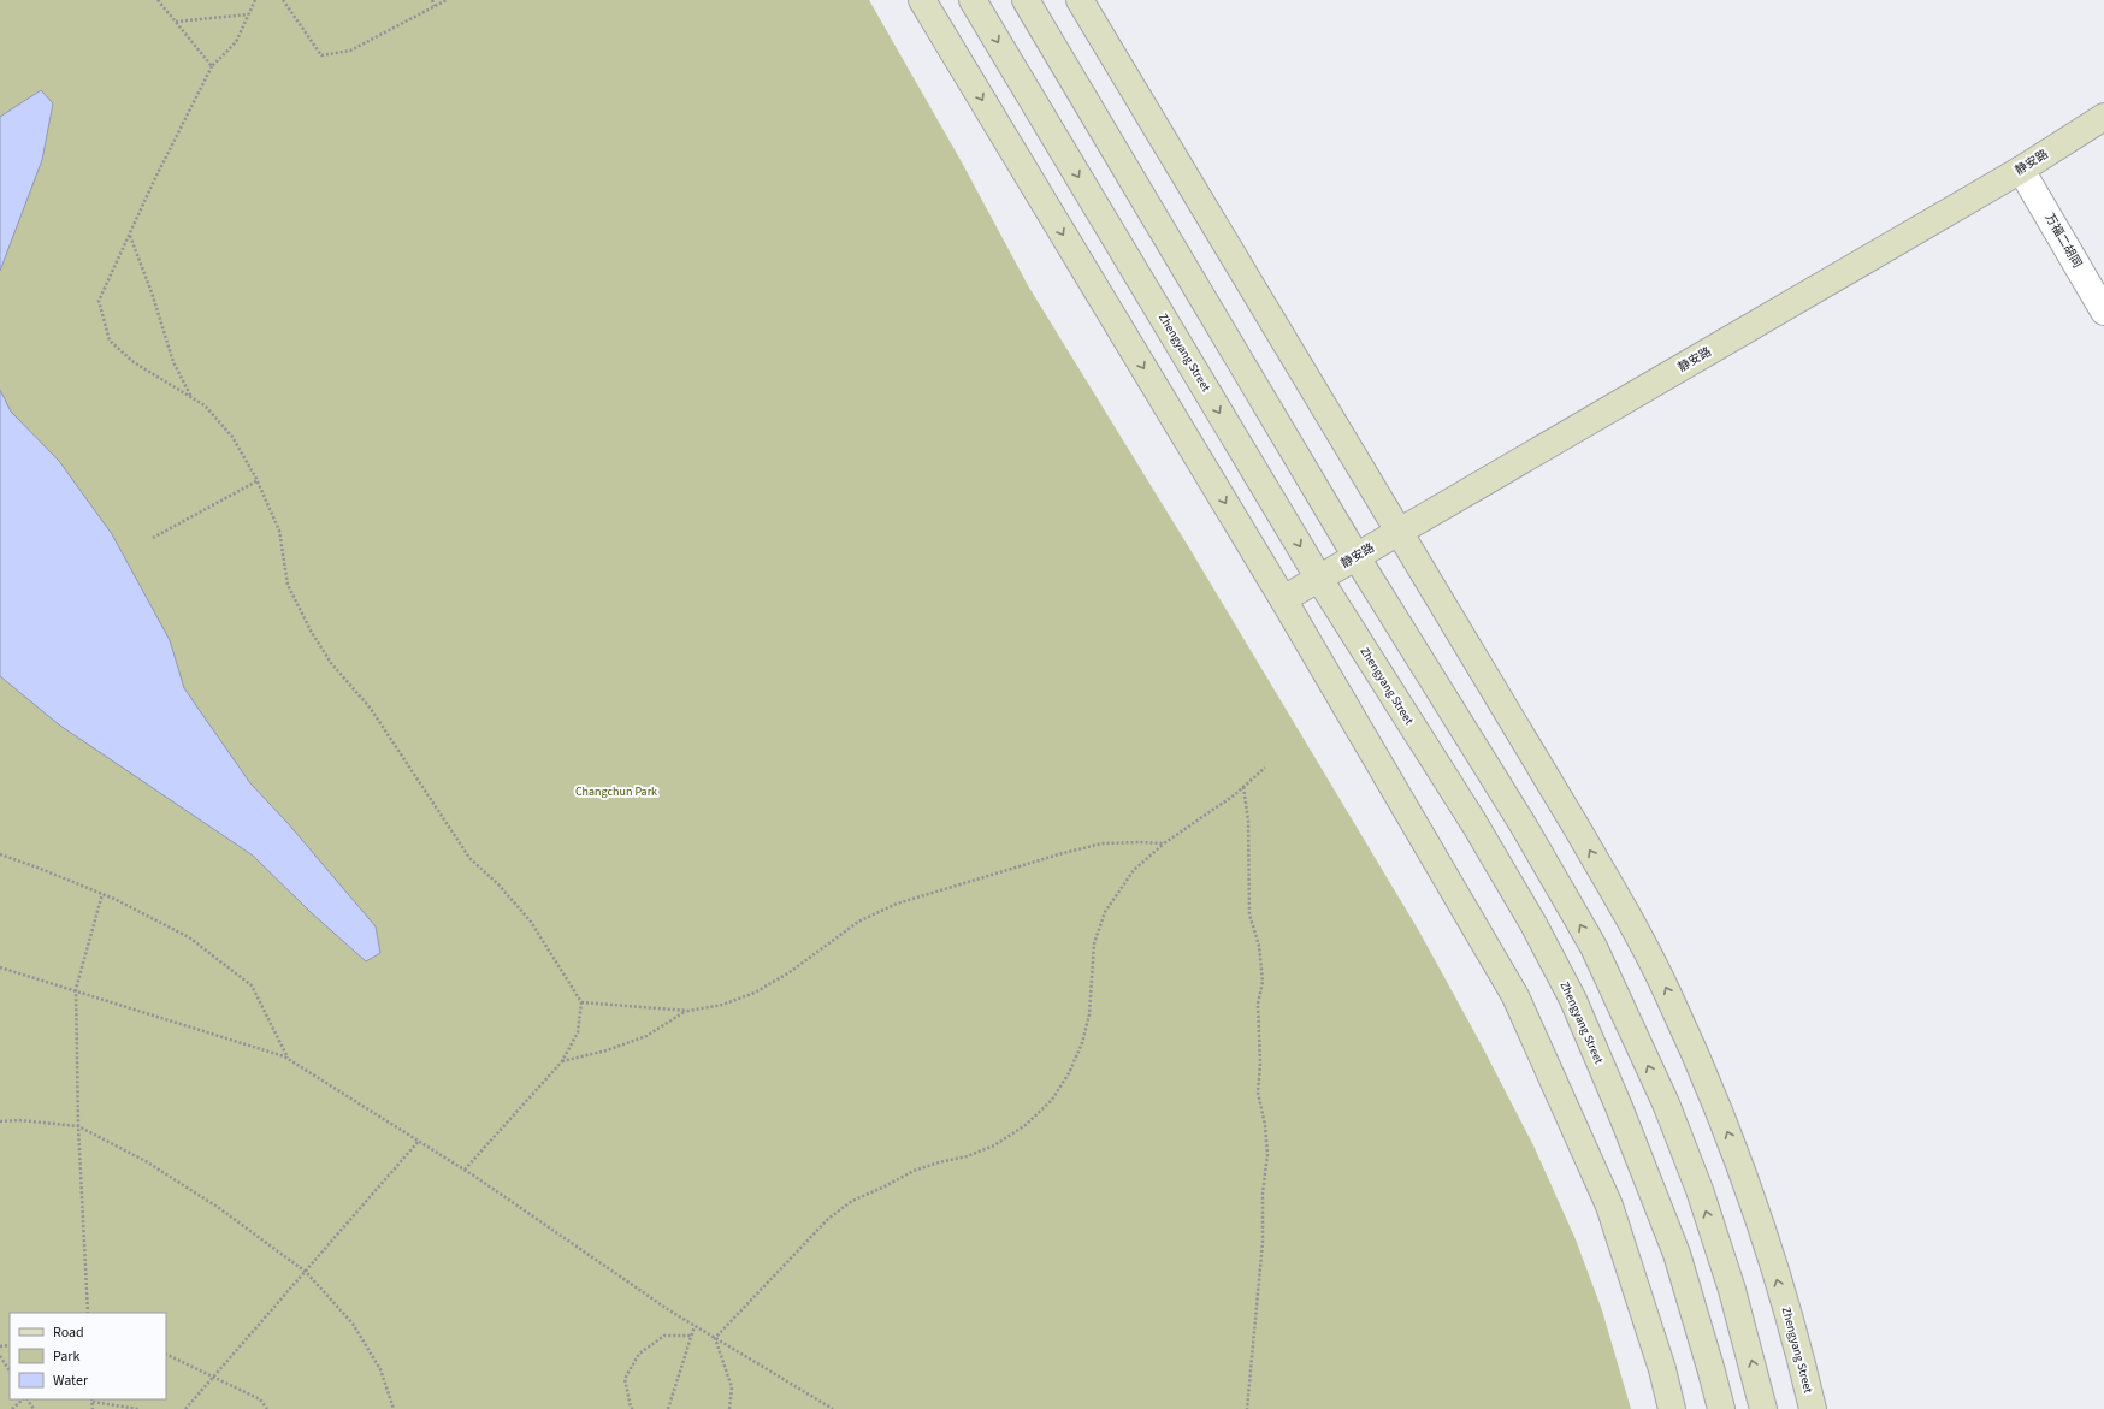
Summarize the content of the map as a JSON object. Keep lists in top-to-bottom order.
{
  "streets": {
    "street": ["静安路", "万福二胡同", "Zhengyang Street"]
  },
  "crossings": [
    ["静安路", "万福二胡同"],
    ["静安路", "Zhengyang Street"]
  ],
  "parks": ["Changchun Park"],
  "legend": ["Road", "Park", "Water"]
}
